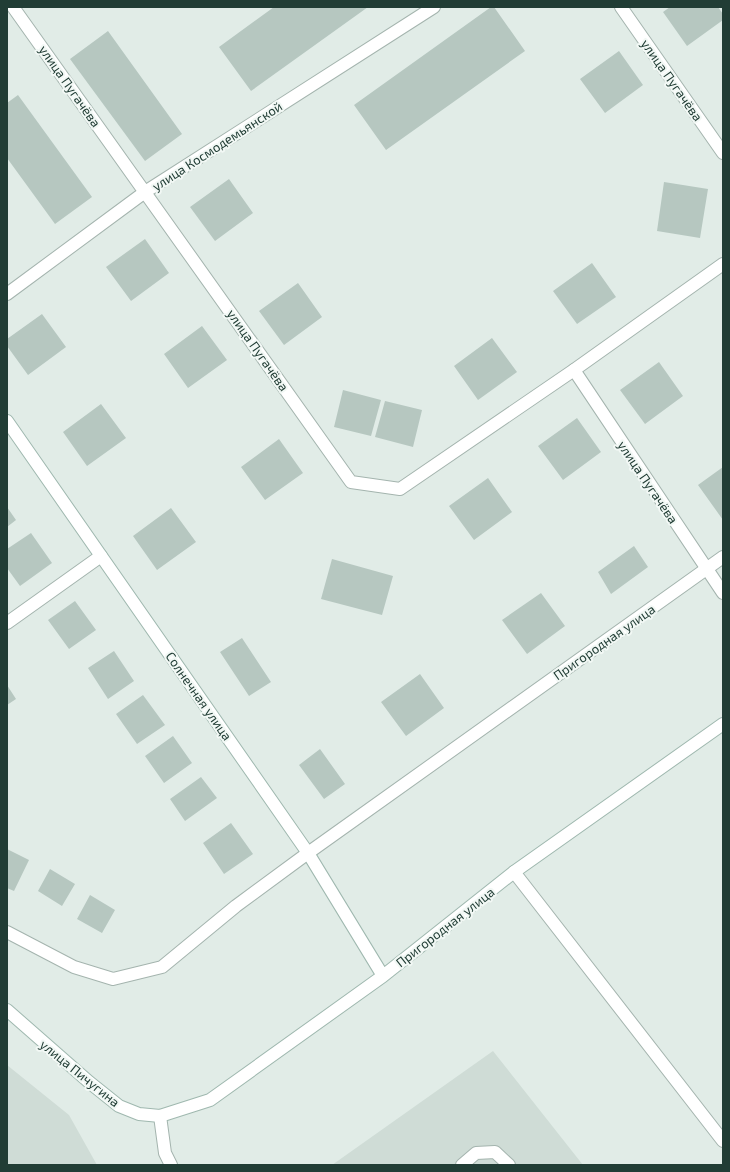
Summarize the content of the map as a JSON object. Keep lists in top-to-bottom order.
{
  "streets": {
    "street": [
      "улица Пугачёва",
      "улица Космодемьянской",
      "Пригородная улица",
      "Солнечная улица",
      "улица Пичугина"
    ]
  },
  "crossings": [
    ["улица Пугачёва", "улица Космодемьянской"],
    ["улица Пугачёва", "Пригородная улица"],
    ["Пригородная улица", "Солнечная улица"],
    ["Пригородная улица", "улица Пичугина"]
  ]
}
